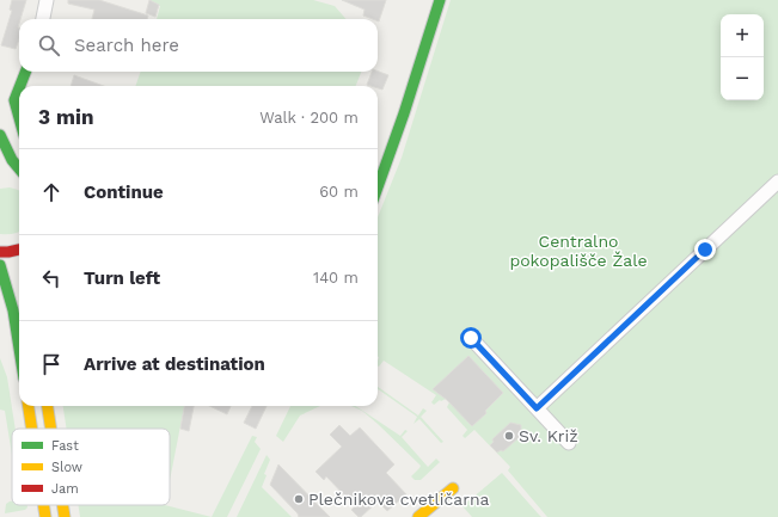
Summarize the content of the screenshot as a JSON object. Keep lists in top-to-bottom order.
{
  "parks": ["Centralno pokopališče Žale"],
  "places": ["Sv. Križ", "Plečnikova cvetličarna"],
  "legend": ["Fast", "Slow", "Jam"],
  "page": {
    "map_buttons": ["+", "−"],
    "search": "Search here",
    "heading": ["3 min", "Walk · 200 m"],
    "list": [
      ["Continue", "60 m"],
      ["Turn left", "140 m"],
      "Arrive at destination"
    ]
  }
}
